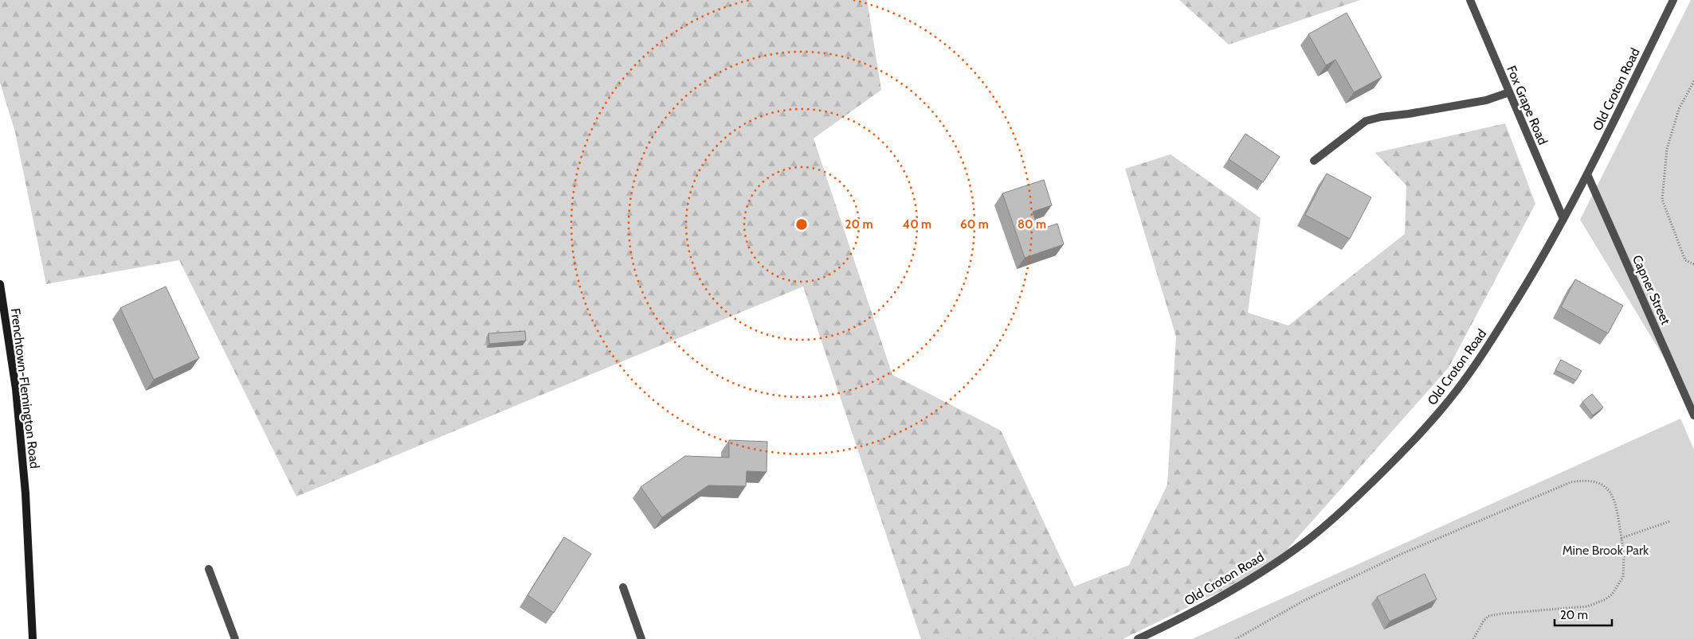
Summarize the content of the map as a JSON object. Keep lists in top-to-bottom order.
{
  "streets": {
    "main road": ["Frenchtown-Flemington Road"],
    "street": ["Old Croton Road", "Fox Grape Road", "Capner Street"]
  },
  "crossings": [
    ["Old Croton Road", "Fox Grape Road"],
    ["Old Croton Road", "Capner Street"]
  ],
  "parks": ["Mine Brook Park"],
  "scale_bar": "20 m",
  "rings": [
    "20 m",
    "40 m",
    "60 m",
    "80 m"
  ]
}
